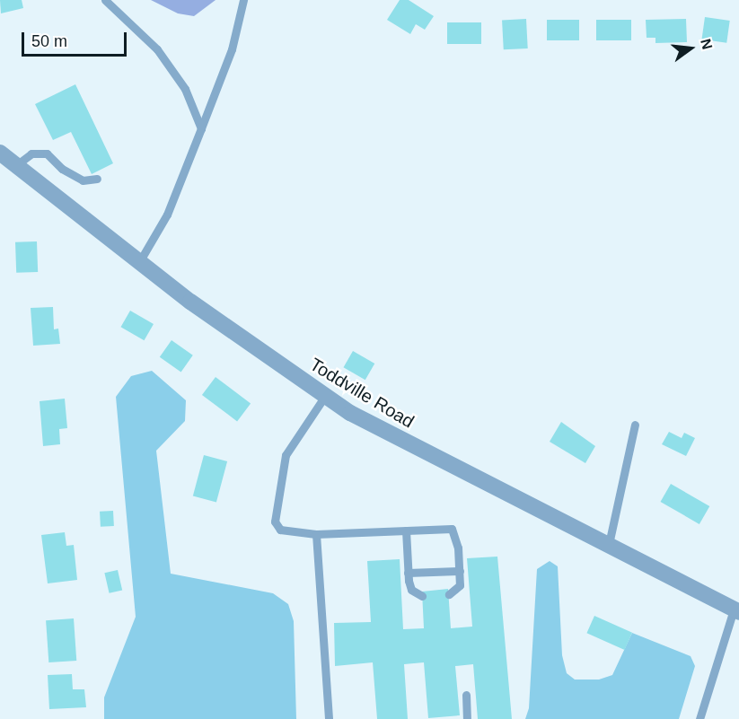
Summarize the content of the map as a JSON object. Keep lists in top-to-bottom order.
{
  "streets": {
    "street": ["Toddville Road"]
  },
  "scale_bar": "50 m",
  "north": "right"
}
